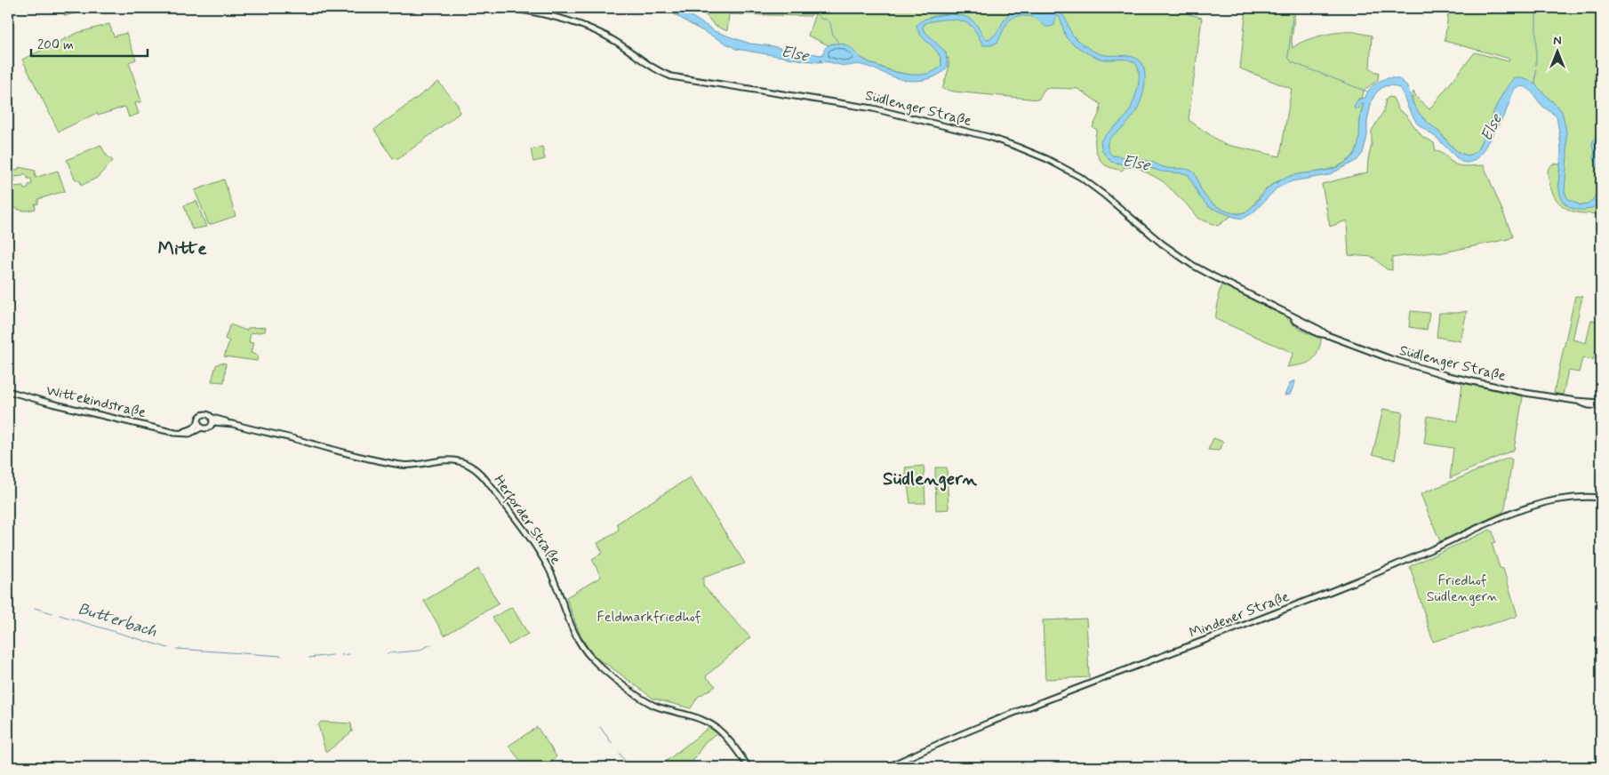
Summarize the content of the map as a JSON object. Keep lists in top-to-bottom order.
{
  "streets": {
    "main road": [
      "Südlenger Straße",
      "Wittekindstraße",
      "Herforder Straße",
      "Mindener Straße"
    ]
  },
  "crossings": [
    ["Wittekindstraße", "Herforder Straße"]
  ],
  "districts": ["Mitte", "Südlengern"],
  "water": ["Else", "Butterbach"],
  "parks": ["Friedhof Südlengern", "Feldmarkfriedhof"],
  "scale_bar": "200 m",
  "north": "top"
}
